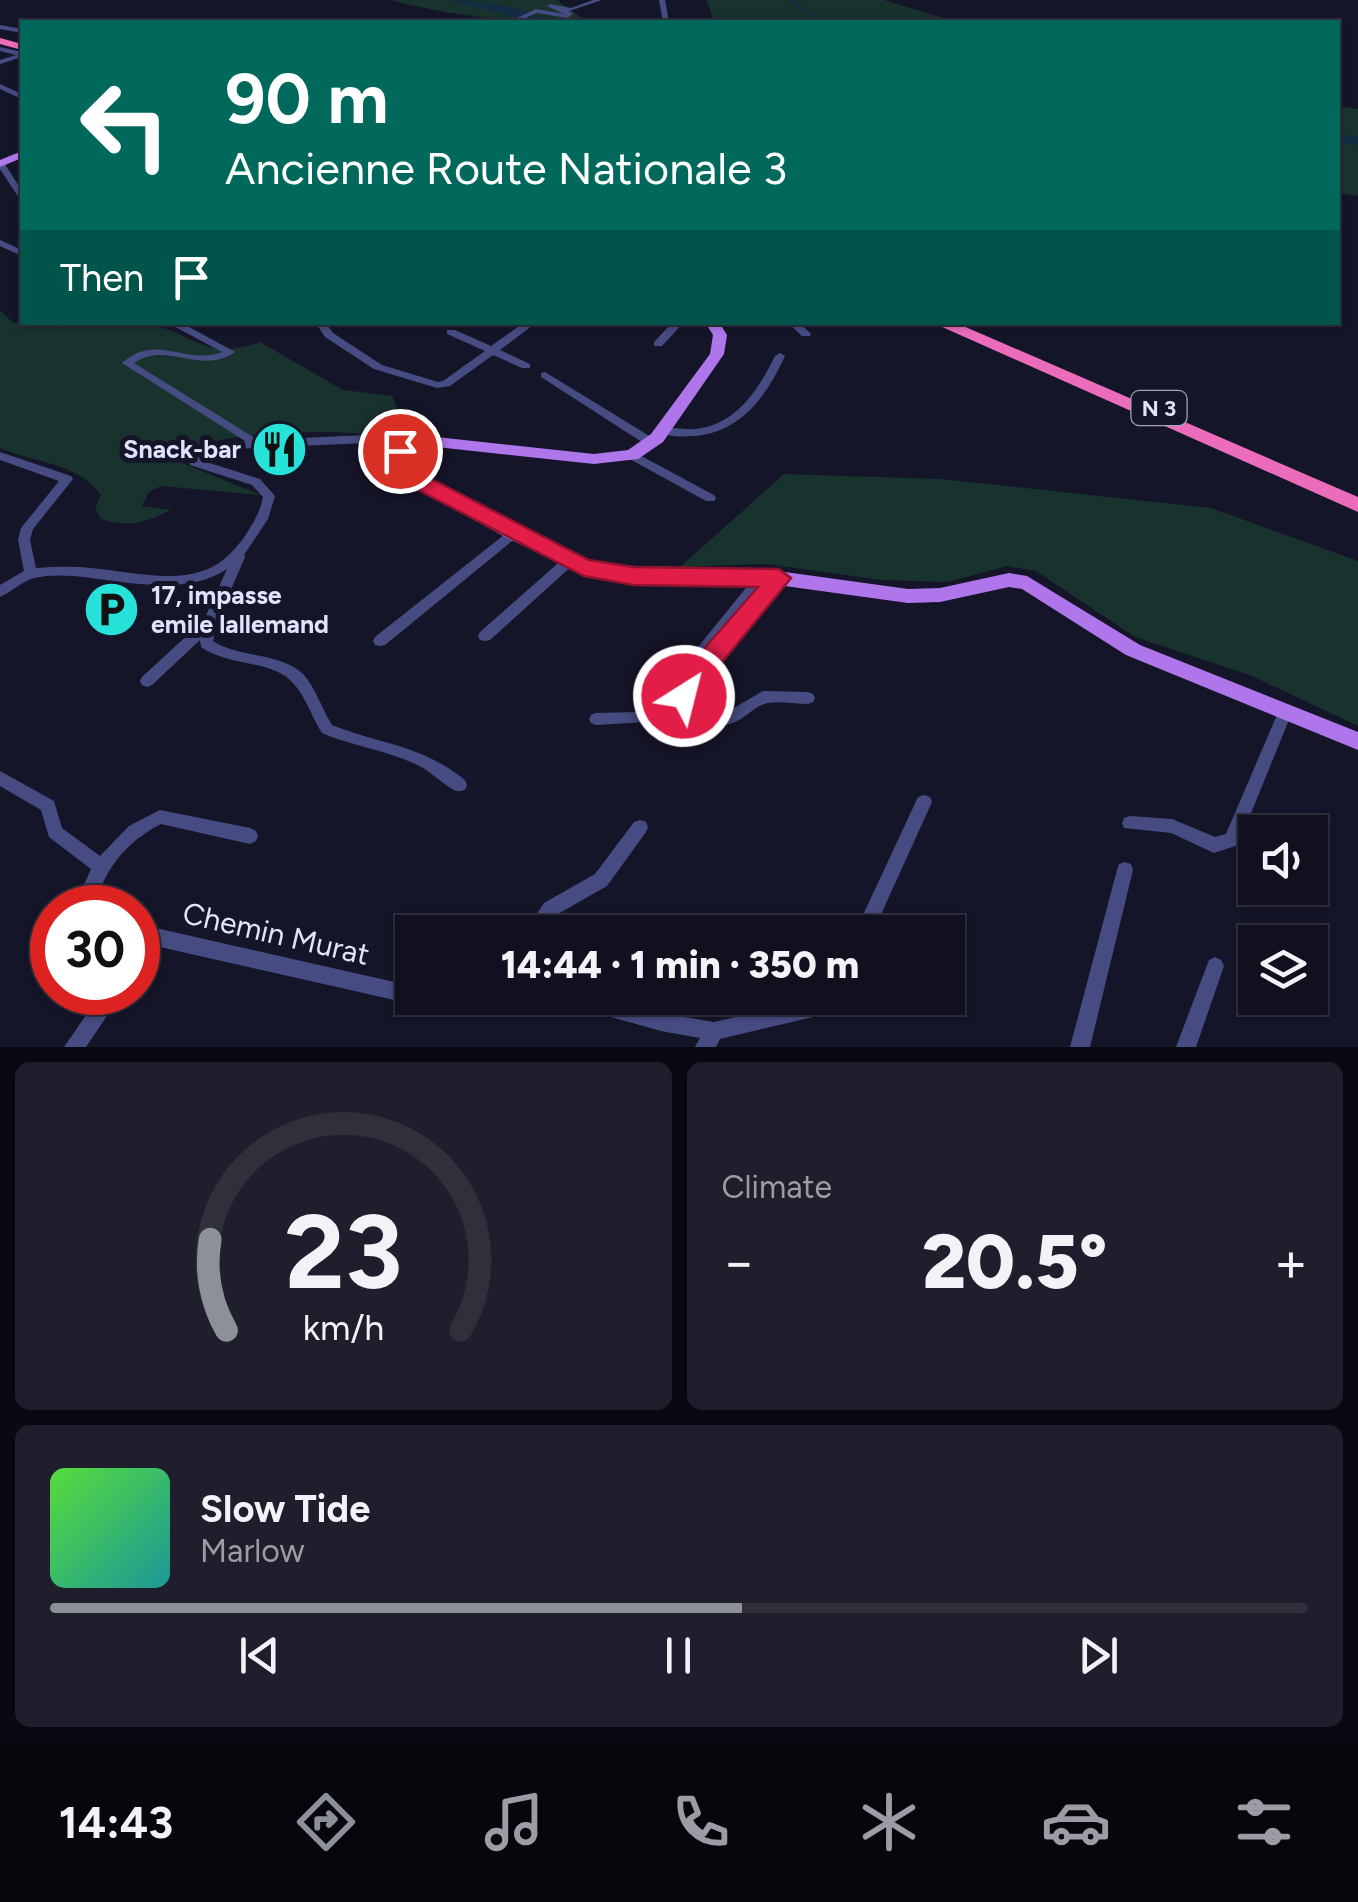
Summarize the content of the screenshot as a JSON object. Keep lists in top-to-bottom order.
{
  "streets": {
    "highway": ["N 3"],
    "street": ["Chemin Murat"]
  },
  "places": {
    "restaurant": ["Snack-bar"],
    "parking": ["17, impasse emile lallemand"]
  },
  "page": {
    "turn": ["90 m", "Ancienne Route Nationale 3"],
    "then": "Then",
    "limit": "30",
    "trip": "14:44 · 1 min · 350 m",
    "tile": "Climate",
    "heat": ["−", "20.5°", "+"],
    "song": ["Slow Tide", "Marlow"],
    "tabs": "14:43",
    "gauge": ["23", "km/h"]
  }
}
